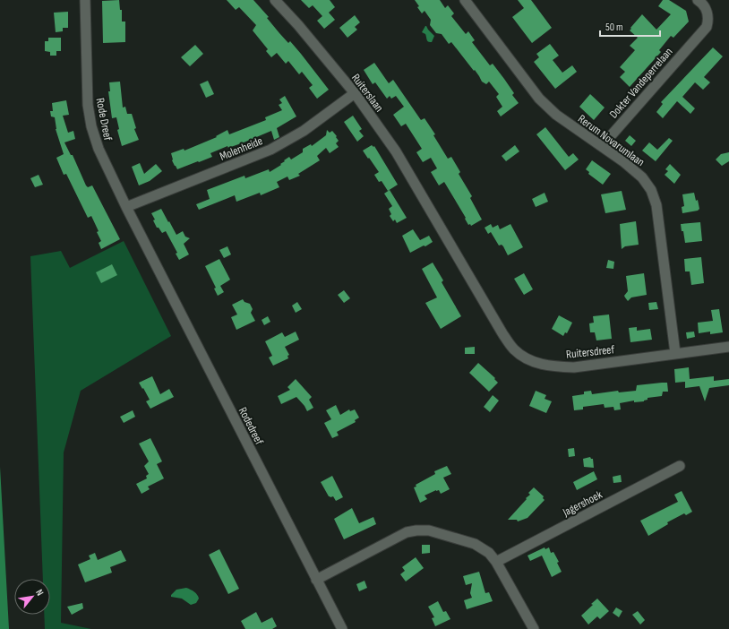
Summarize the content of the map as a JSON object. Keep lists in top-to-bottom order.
{
  "streets": {
    "street": [
      "Dokter Vandeperrelaan",
      "Ruiterslaan",
      "Rode Dreef",
      "Rerum Novarumlaan",
      "Molenheide",
      "Ruitersdreef",
      "Rodedreef",
      "Jagershoek"
    ]
  },
  "crossings": [
    ["Dokter Vandeperrelaan", "Rerum Novarumlaan"],
    ["Ruiterslaan", "Molenheide"],
    ["Ruiterslaan", "Ruitersdreef"],
    ["Rode Dreef", "Molenheide"],
    ["Rode Dreef", "Rodedreef"],
    ["Rerum Novarumlaan", "Ruitersdreef"]
  ],
  "scale_bar": "50 m",
  "north": "top right"
}
